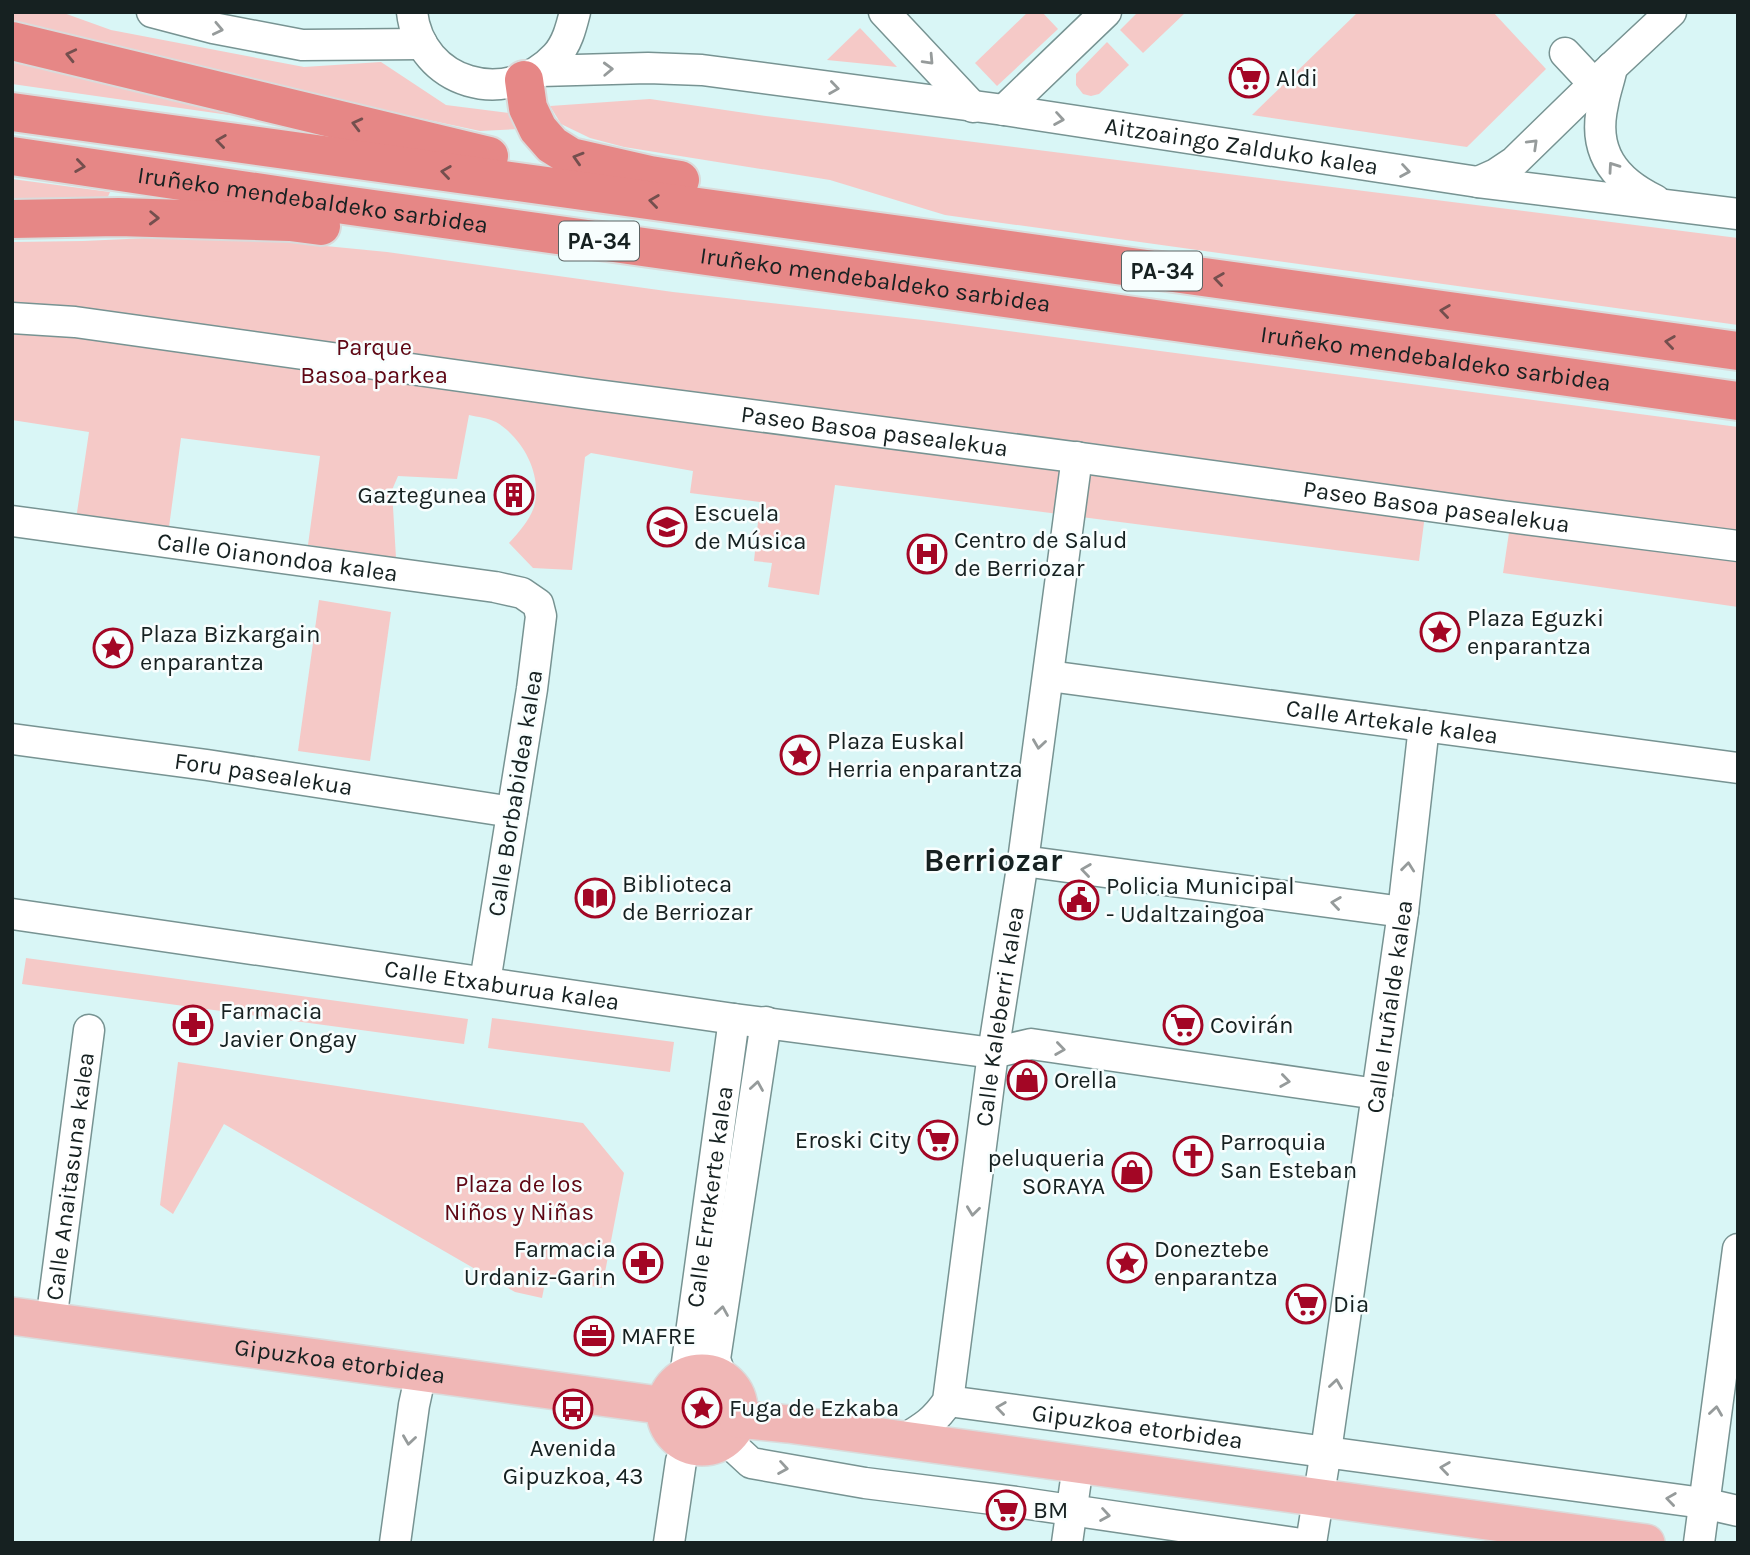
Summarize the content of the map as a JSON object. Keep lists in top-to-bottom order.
{
  "streets": {
    "highway": ["Iruñeko mendebaldeko sarbidea", "PA-34"],
    "main road": ["Gipuzkoa etorbidea"],
    "street": [
      "Aitzoaingo Zalduko kalea",
      "Paseo Basoa pasealekua",
      "Calle Oianondoa kalea",
      "Calle Artekale kalea",
      "Foru pasealekua",
      "Calle Borbabidea kalea",
      "Calle Etxaburua kalea",
      "Calle Iruñalde kalea",
      "Calle Kaleberri kalea",
      "Calle Anaitasuna kalea",
      "Calle Errekerte kalea"
    ]
  },
  "crossings": [
    ["Paseo Basoa pasealekua", "Calle Kaleberri kalea"],
    ["Calle Oianondoa kalea", "Calle Borbabidea kalea"],
    ["Calle Artekale kalea", "Calle Iruñalde kalea"],
    ["Calle Artekale kalea", "Calle Kaleberri kalea"],
    ["Foru pasealekua", "Calle Borbabidea kalea"],
    ["Calle Borbabidea kalea", "Calle Etxaburua kalea"],
    ["Calle Etxaburua kalea", "Calle Kaleberri kalea"],
    ["Calle Etxaburua kalea", "Calle Errekerte kalea"],
    ["Calle Iruñalde kalea", "Gipuzkoa etorbidea"],
    ["Calle Kaleberri kalea", "Gipuzkoa etorbidea"],
    ["Calle Anaitasuna kalea", "Gipuzkoa etorbidea"],
    ["Calle Errekerte kalea", "Gipuzkoa etorbidea"]
  ],
  "one_way": ["Calle Iruñalde kalea", "Calle Kaleberri kalea"],
  "districts": ["Berriozar"],
  "parks": ["Parque Basoa parkea", "Plaza de los Niños y Niñas"],
  "places": {
    "supermarket": [
      "Aldi",
      "Covirán",
      "Eroski City",
      "Dia",
      "BM"
    ],
    "building": ["Gaztegunea"],
    "school or university": ["Escuela de Música"],
    "hospital": ["Centro de Salud de Berriozar"],
    "place": [
      "Plaza Eguzki enparantza",
      "Plaza Bizkargain enparantza",
      "Plaza Euskal Herria enparantza",
      "Doneztebe enparantza",
      "Fuga de Ezkaba"
    ],
    "library": ["Biblioteca de Berriozar"],
    "public building": ["Policia Municipal - Udaltzaingoa"],
    "pharmacy": ["Farmacia Javier Ongay", "Farmacia Urdaniz-Garin"],
    "shop": ["Orella", "peluqueria SORAYA"],
    "church": ["Parroquia San Esteban"],
    "office": ["MAFRE"],
    "bus stop": ["Avenida Gipuzkoa, 43"]
  }
}
